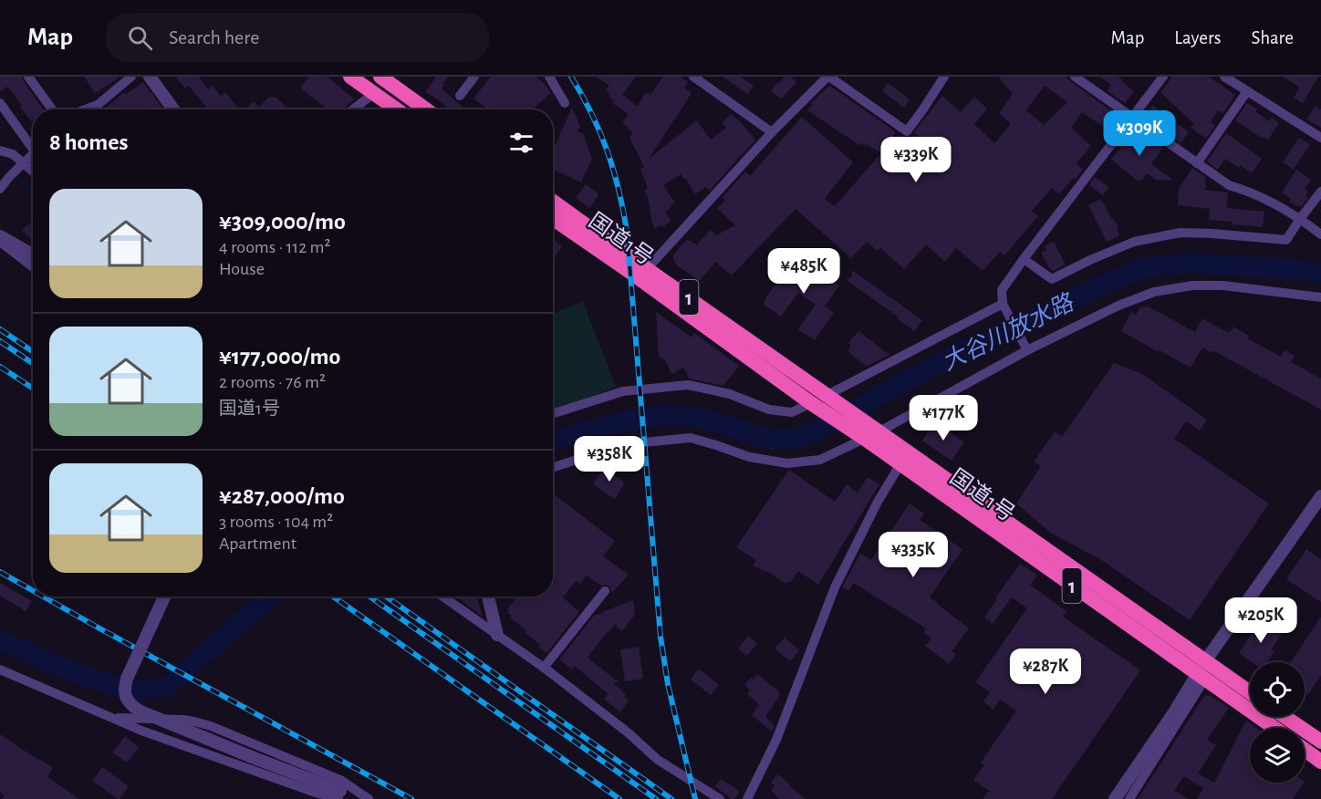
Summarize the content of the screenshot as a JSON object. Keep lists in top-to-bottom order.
{
  "streets": {
    "highway": ["国道1号", "1"]
  },
  "water": ["大谷川放水路"],
  "page": {
    "header": "Map",
    "search": "Search here",
    "nav": ["Map", "Layers", "Share"],
    "heading": "8 homes",
    "price": [
      "¥309K",
      "¥339K",
      "¥485K",
      "¥177K",
      "¥358K",
      "¥335K",
      "¥205K",
      "¥287K"
    ],
    "list": [
      {
        "name": "¥309,000/mo",
        "note": "4 rooms · 112 m² · House"
      },
      {
        "name": "¥177,000/mo",
        "note": "2 rooms · 76 m² · 国道1号"
      },
      {
        "name": "¥287,000/mo",
        "note": "3 rooms · 104 m² · Apartment"
      }
    ]
  }
}
